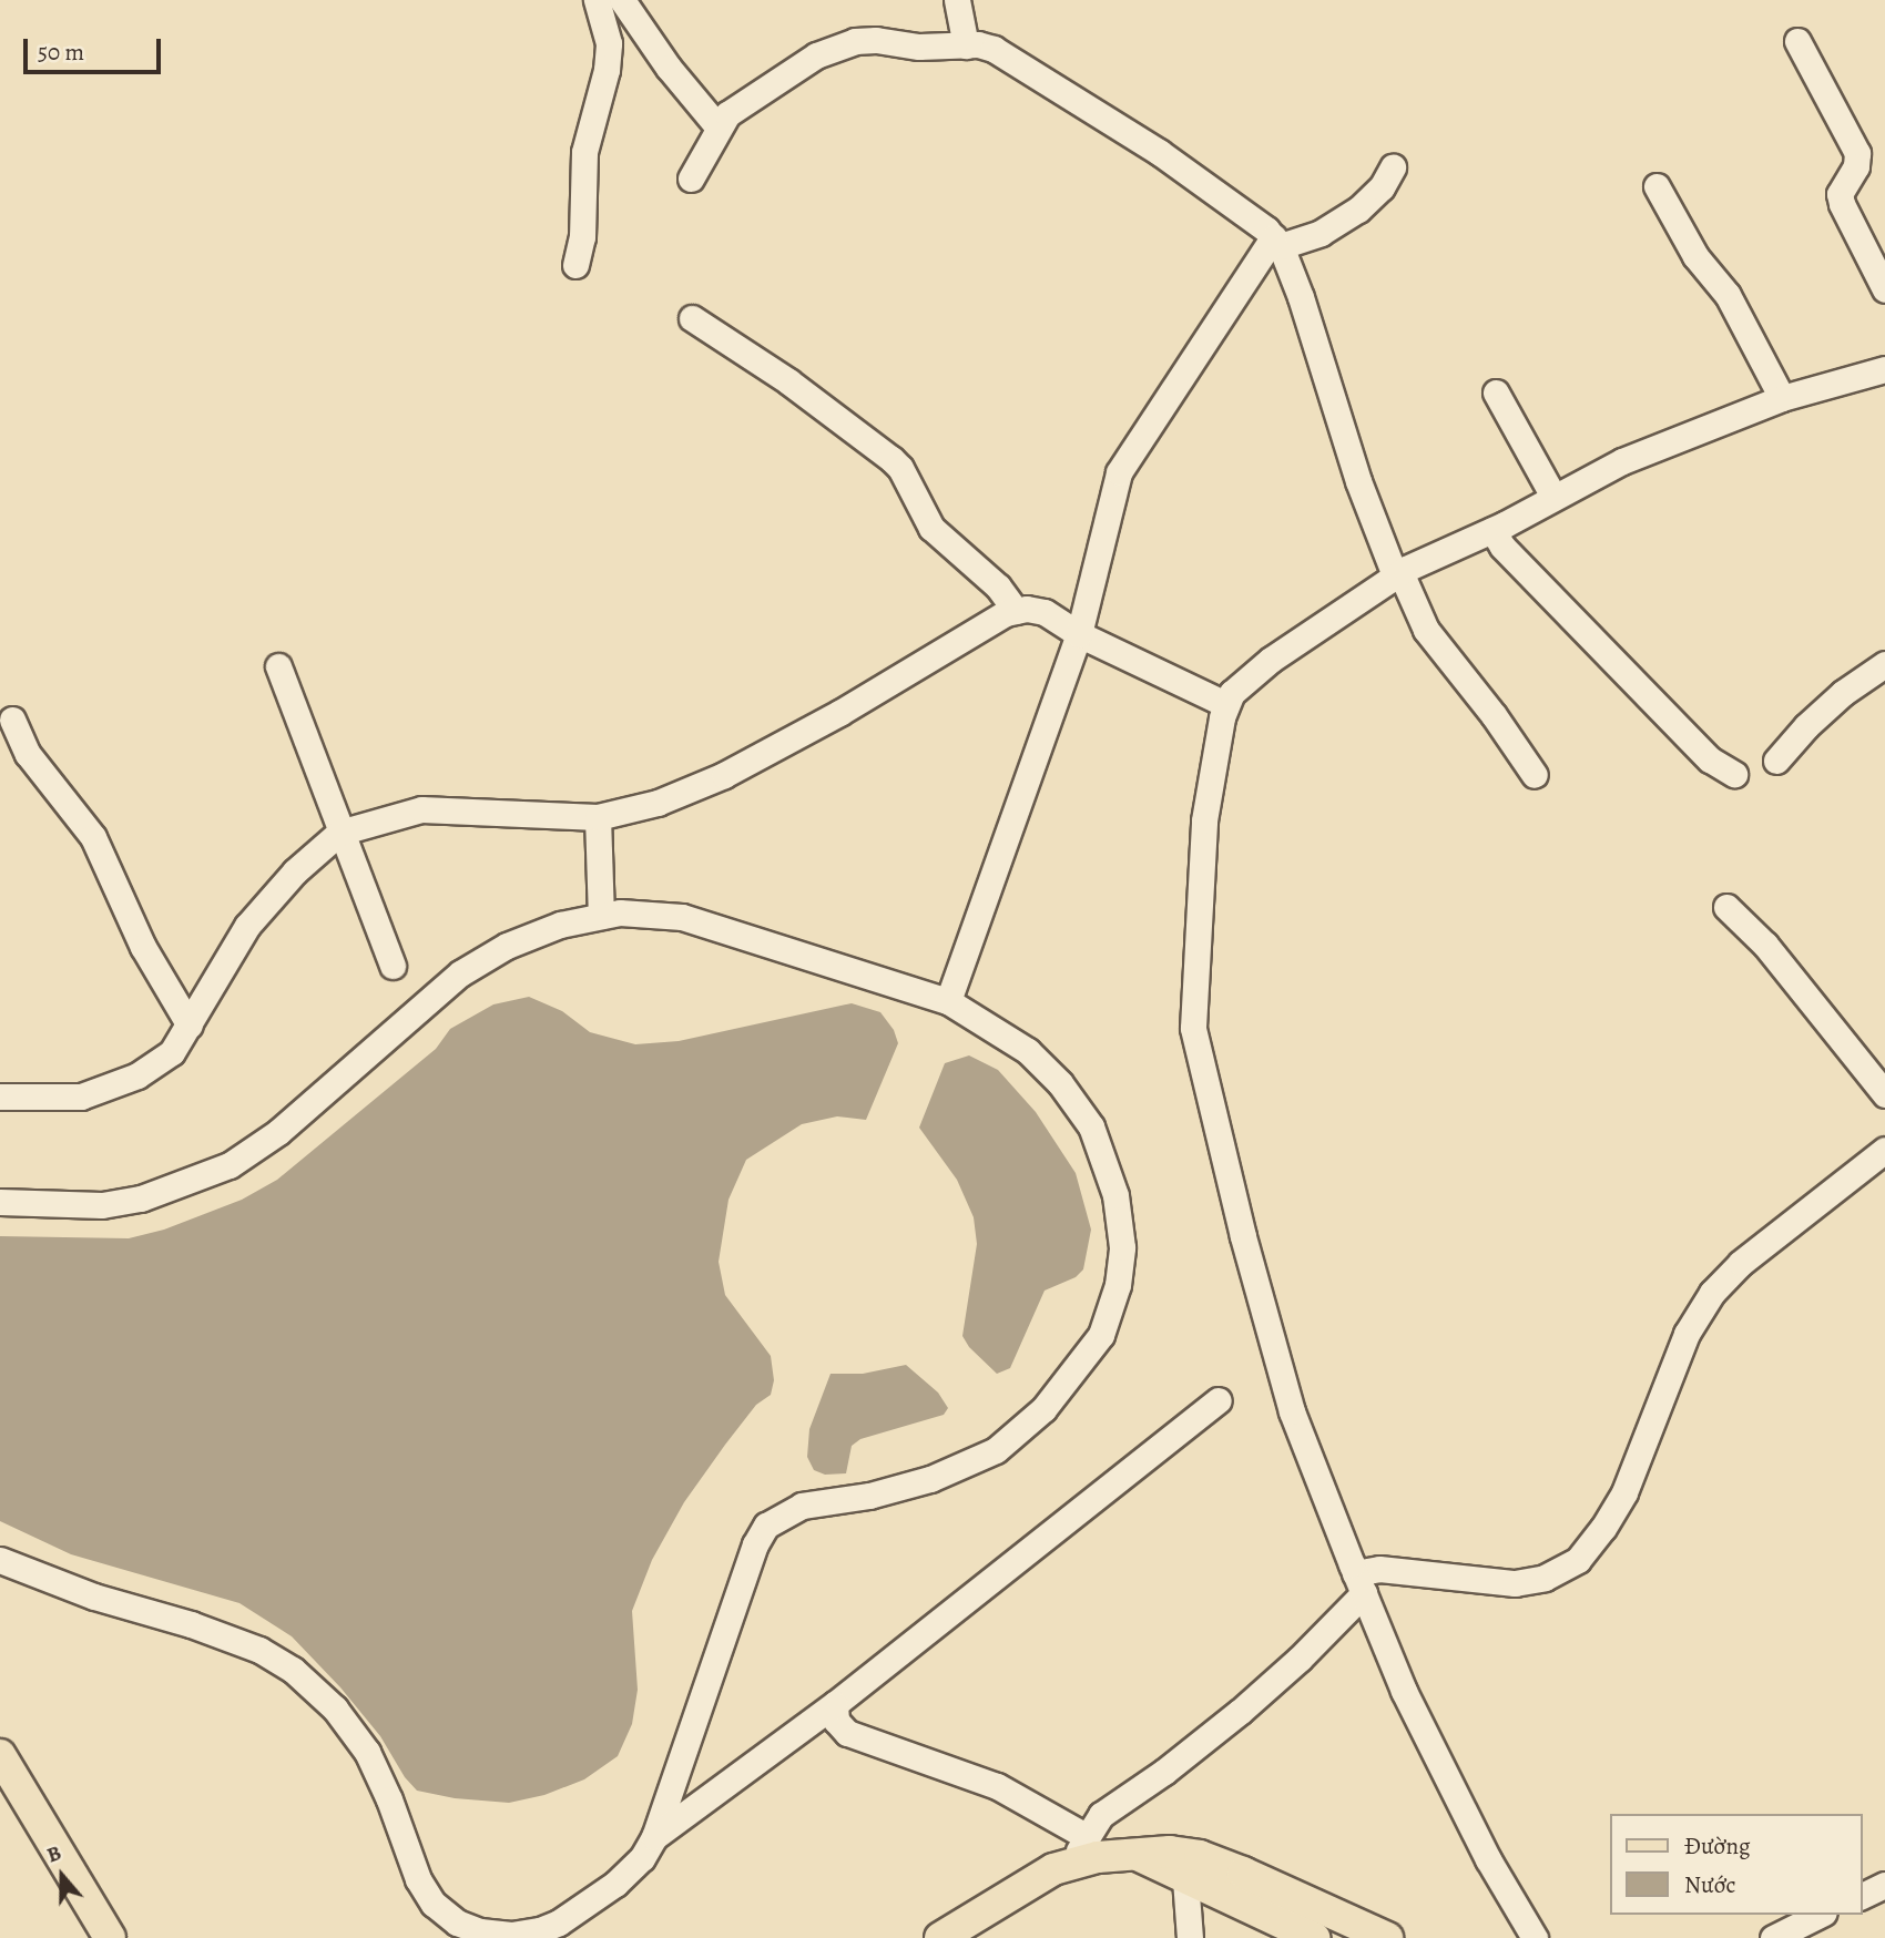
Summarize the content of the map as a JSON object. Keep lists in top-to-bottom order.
{
  "legend": ["Đường", "Nước"],
  "scale_bar": "50 m",
  "north": "top"
}
